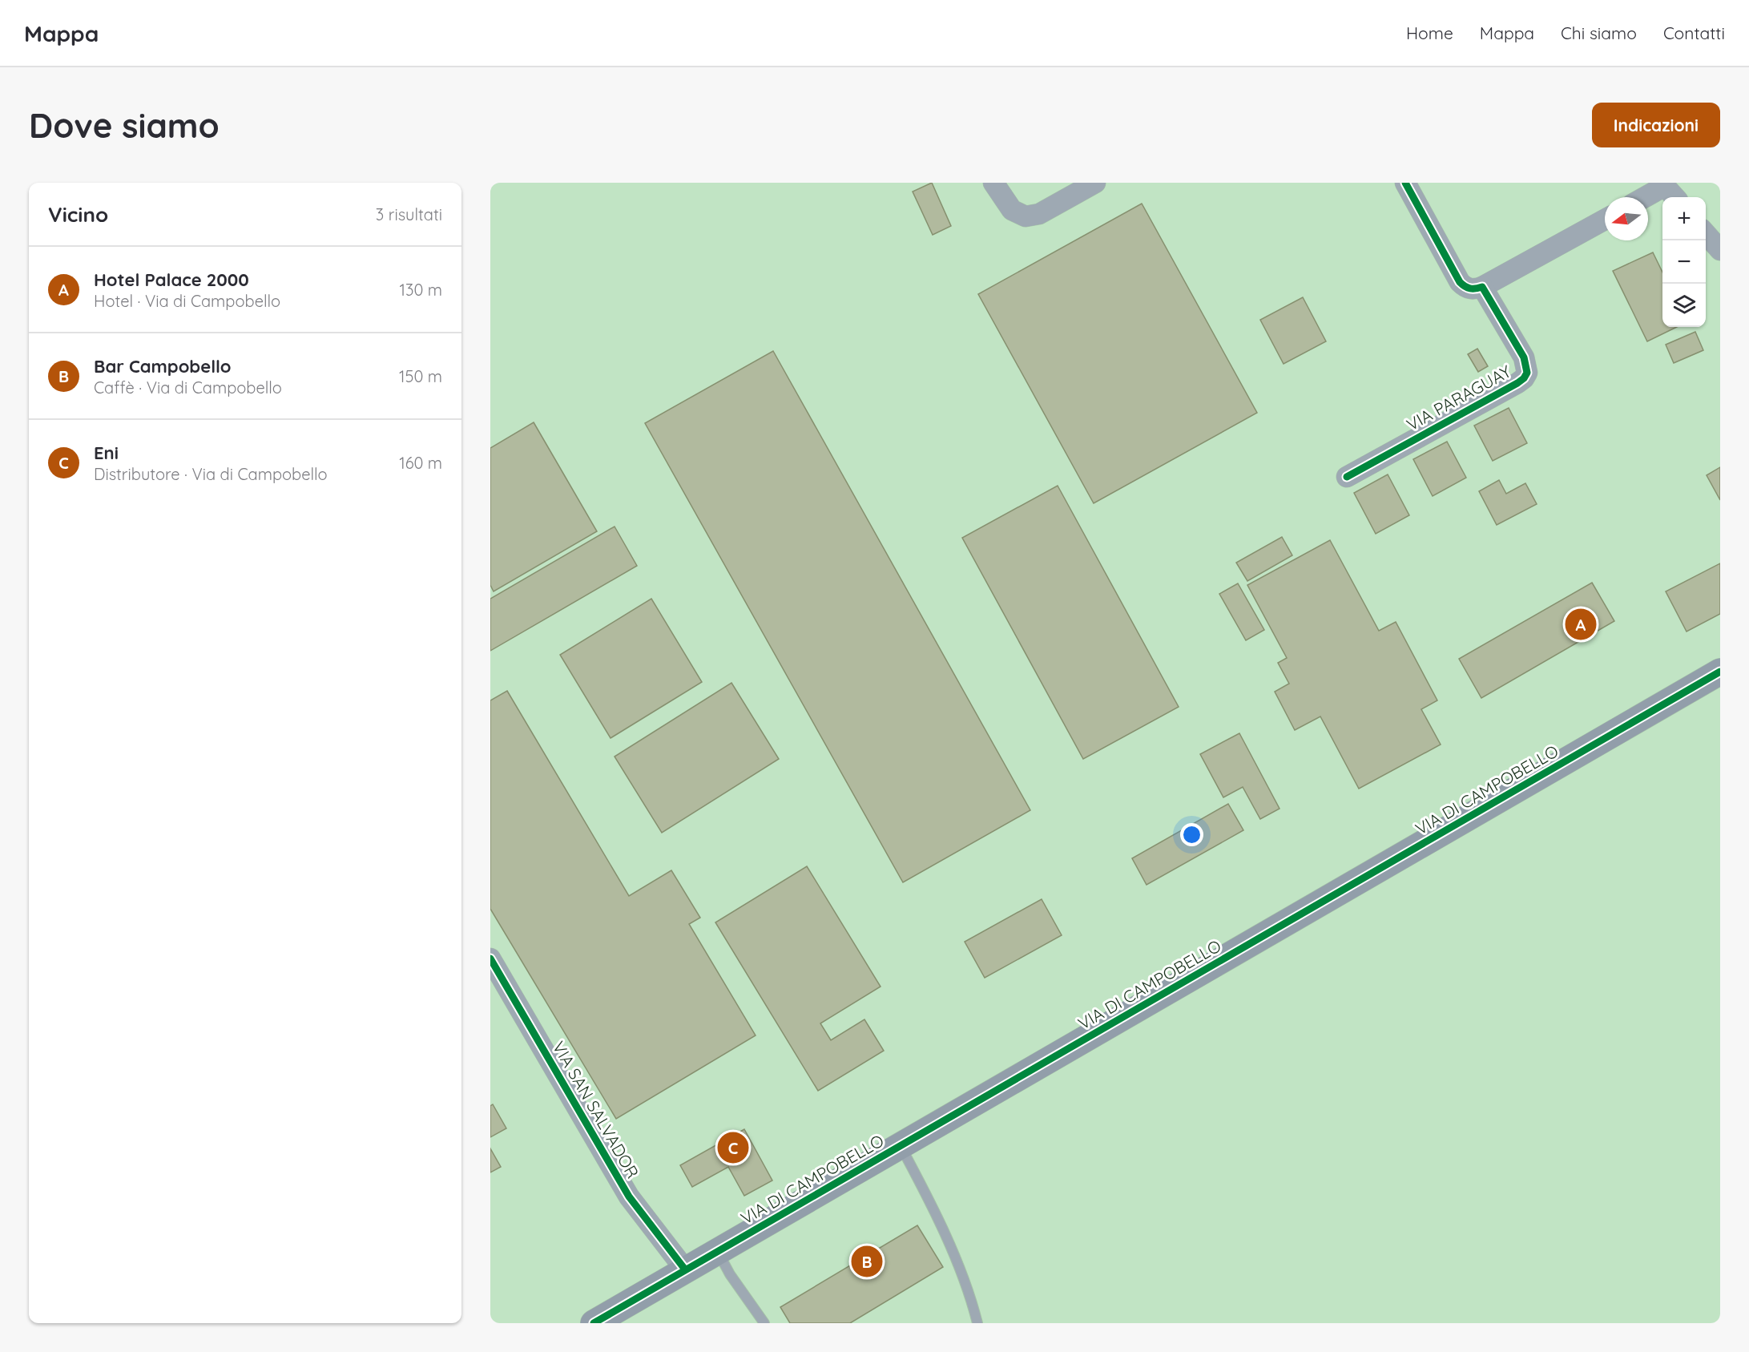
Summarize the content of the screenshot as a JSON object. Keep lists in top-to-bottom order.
{
  "streets": {
    "street": ["VIA PARAGUAY", "VIA DI CAMPOBELLO", "VIA SAN SALVADOR"]
  },
  "crossings": [
    ["VIA DI CAMPOBELLO", "VIA SAN SALVADOR"]
  ],
  "north": "left",
  "page": {
    "header": "Mappa",
    "nav": [
      "Home",
      "Mappa",
      "Chi siamo",
      "Contatti"
    ],
    "buttons": "Indicazioni",
    "title": "Dove siamo",
    "heading": ["Vicino", "3 risultati"],
    "map_buttons": ["+", "−"],
    "list": [
      {
        "mark": "A",
        "name": "Hotel Palace 2000",
        "note": "Hotel · Via di Campobello",
        "value": "130 m"
      },
      {
        "mark": "B",
        "name": "Bar Campobello",
        "note": "Caffè · Via di Campobello",
        "value": "150 m"
      },
      {
        "mark": "C",
        "name": "Eni",
        "note": "Distributore · Via di Campobello",
        "value": "160 m"
      }
    ],
    "pins": ["A", "C", "B"]
  }
}
